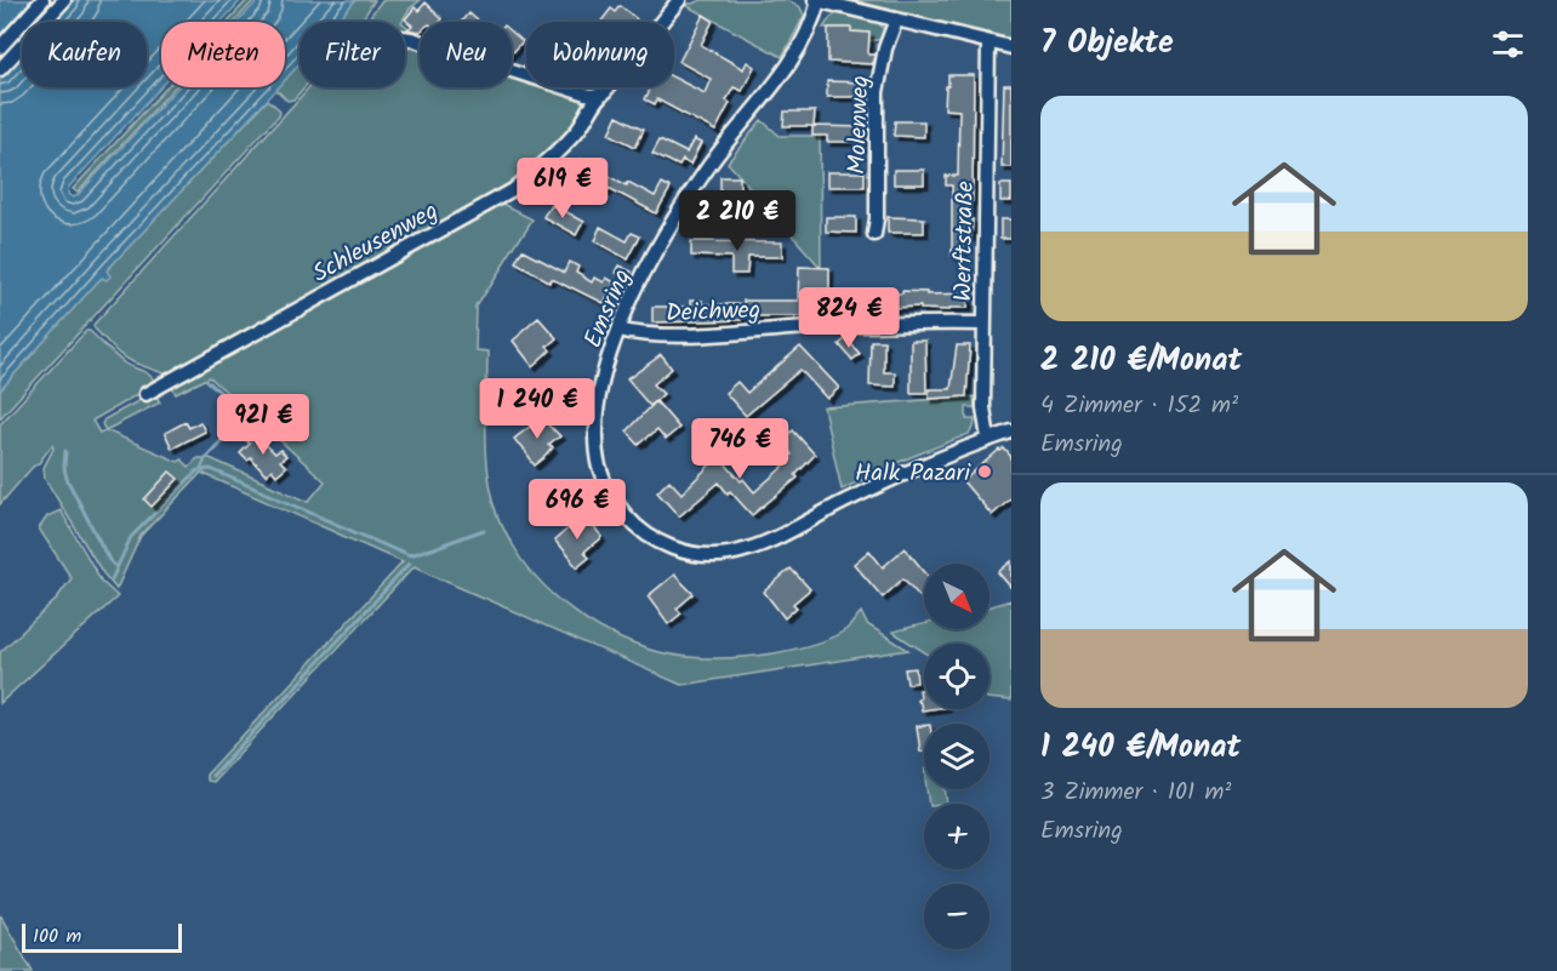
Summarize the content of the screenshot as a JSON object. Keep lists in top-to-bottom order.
{
  "streets": {
    "street": [
      "Molenweg",
      "Schleusenweg",
      "Werftstraße",
      "Emsring",
      "Deichweg"
    ]
  },
  "crossings": [
    ["Werftstraße", "Emsring"],
    ["Werftstraße", "Deichweg"],
    ["Emsring", "Deichweg"]
  ],
  "places": ["Halk Pazari"],
  "scale_bar": "100 m",
  "north": "bottom right",
  "page": {
    "heading": "7 Objekte",
    "chip": [
      "Kaufen",
      "Mieten",
      "Filter",
      "Neu",
      "Wohnung"
    ],
    "list": [
      {
        "name": "2 210 €/Monat",
        "note": "4 Zimmer · 152 m² · Emsring"
      },
      {
        "name": "1 240 €/Monat",
        "note": "3 Zimmer · 101 m² · Emsring"
      }
    ],
    "price": [
      "619 €",
      "2 210 €",
      "824 €",
      "1 240 €",
      "921 €",
      "746 €",
      "696 €"
    ],
    "map_buttons": ["+", "−"],
    "scale": "100 m"
  }
}
